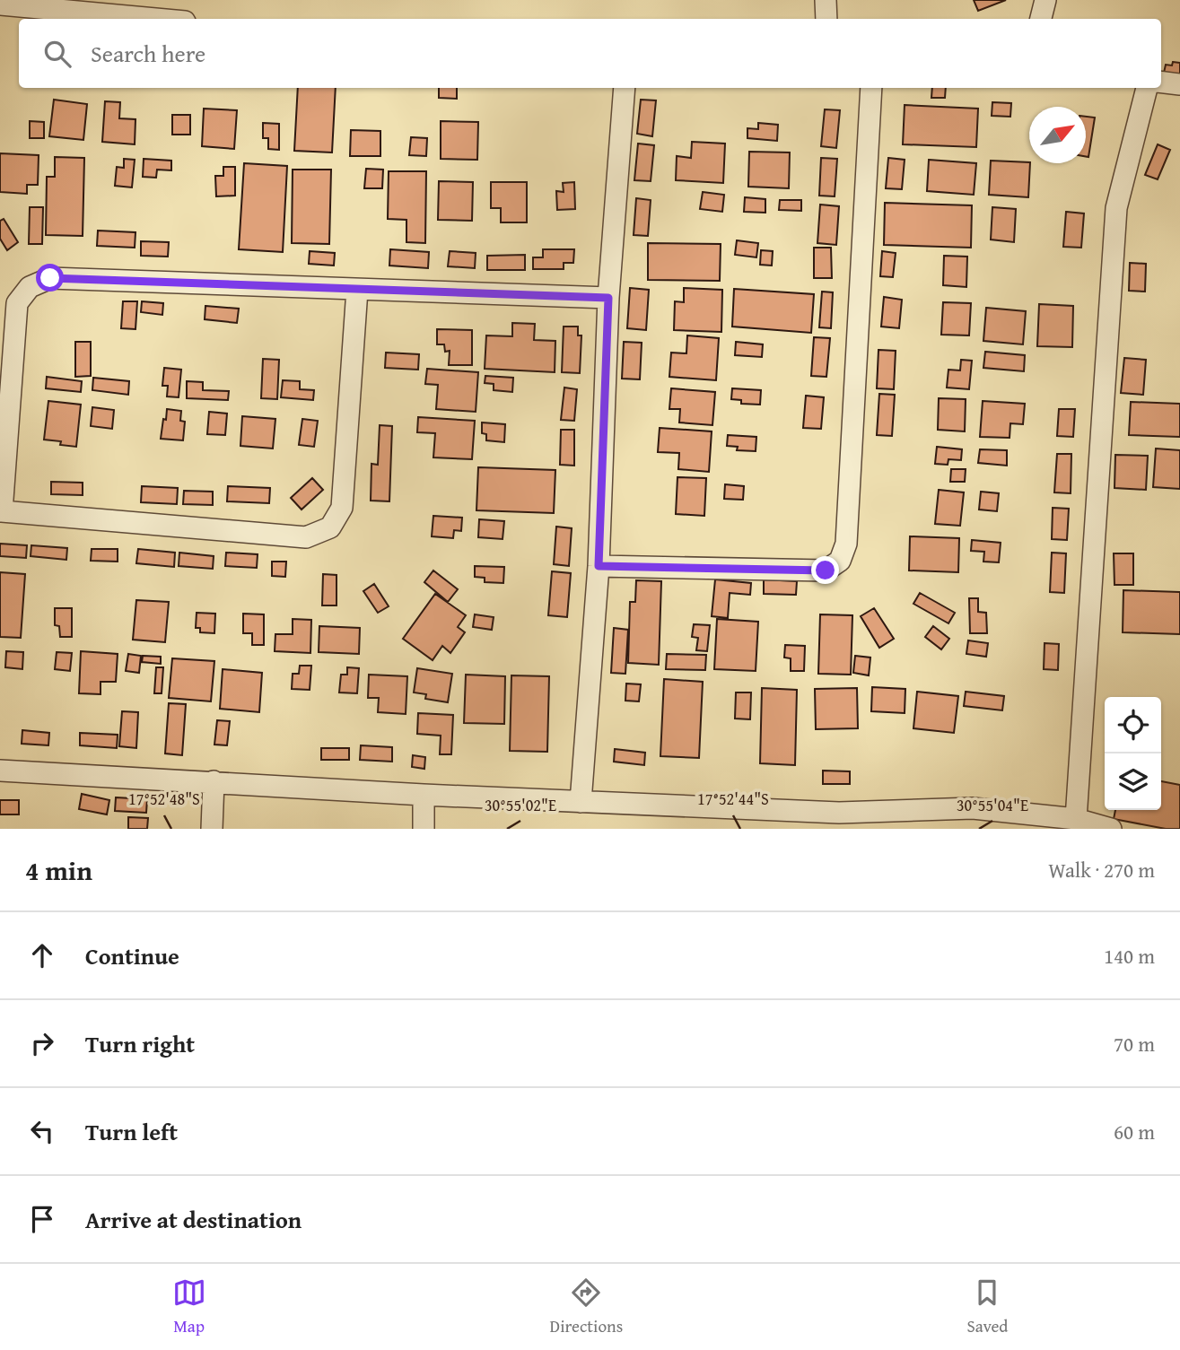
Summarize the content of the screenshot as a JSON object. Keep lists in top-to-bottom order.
{
  "north": "top right",
  "page": {
    "search": "Search here",
    "heading": ["4 min", "Walk · 270 m"],
    "list": [
      ["Continue", "140 m"],
      ["Turn right", "70 m"],
      ["Turn left", "60 m"],
      "Arrive at destination"
    ],
    "nav": ["Map", "Directions", "Saved"]
  },
  "coordinates": [
    "17°52'48\"S",
    "17°52'44\"S",
    "30°55'02\"E",
    "30°55'04\"E"
  ]
}
